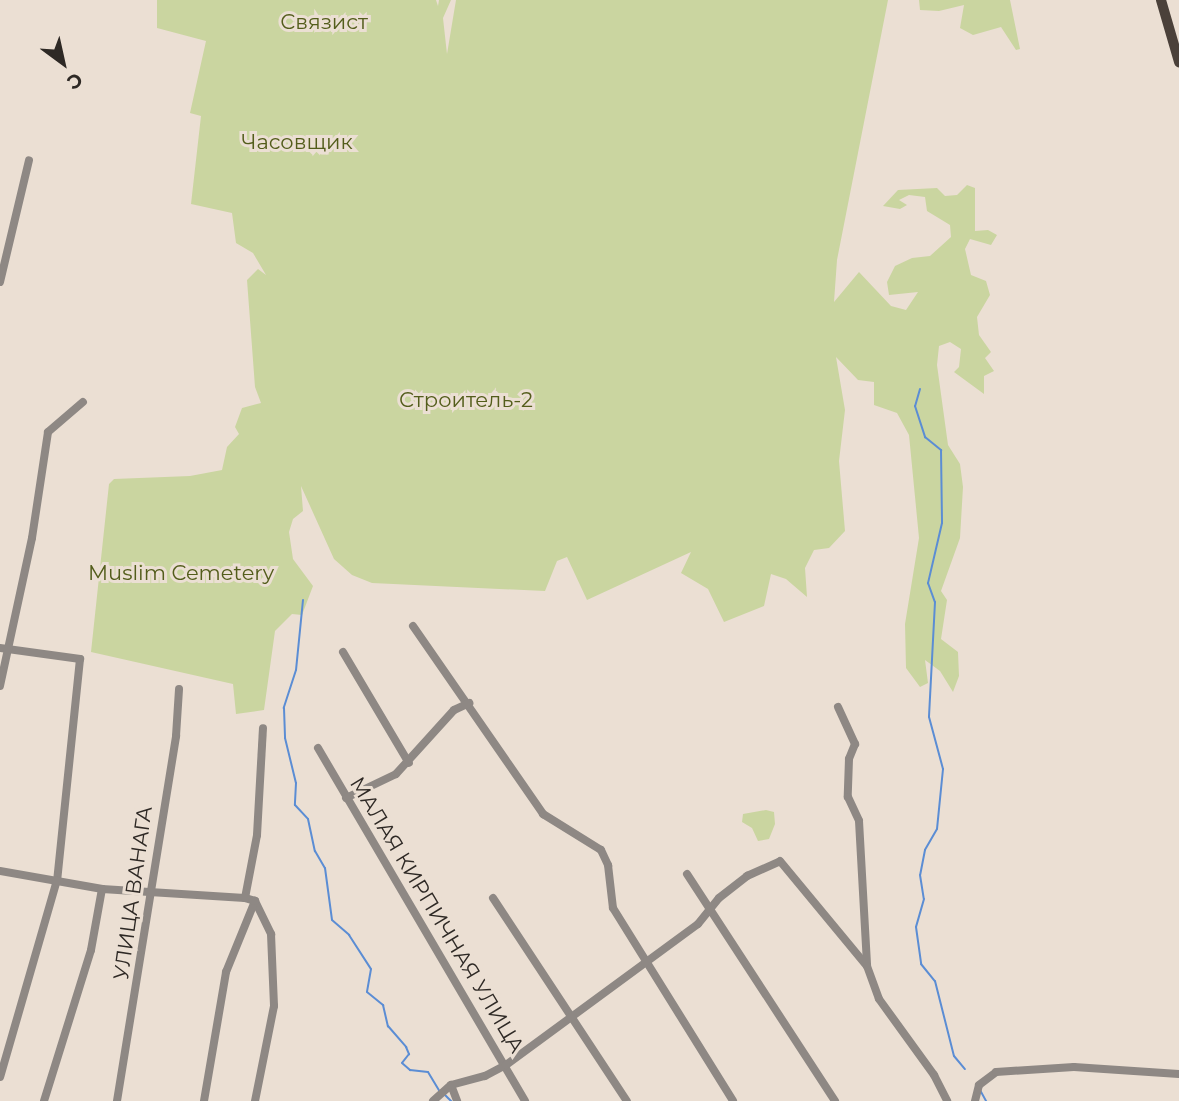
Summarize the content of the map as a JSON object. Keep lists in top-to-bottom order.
{
  "streets": {
    "street": ["УЛИЦА ВАНАГА", "МАЛАЯ КИРПИЧНАЯ УЛИЦА"]
  },
  "parks": [
    "Связист",
    "Часовщик",
    "Строитель-2",
    "Muslim Cemetery"
  ],
  "north": "bottom right"
}
